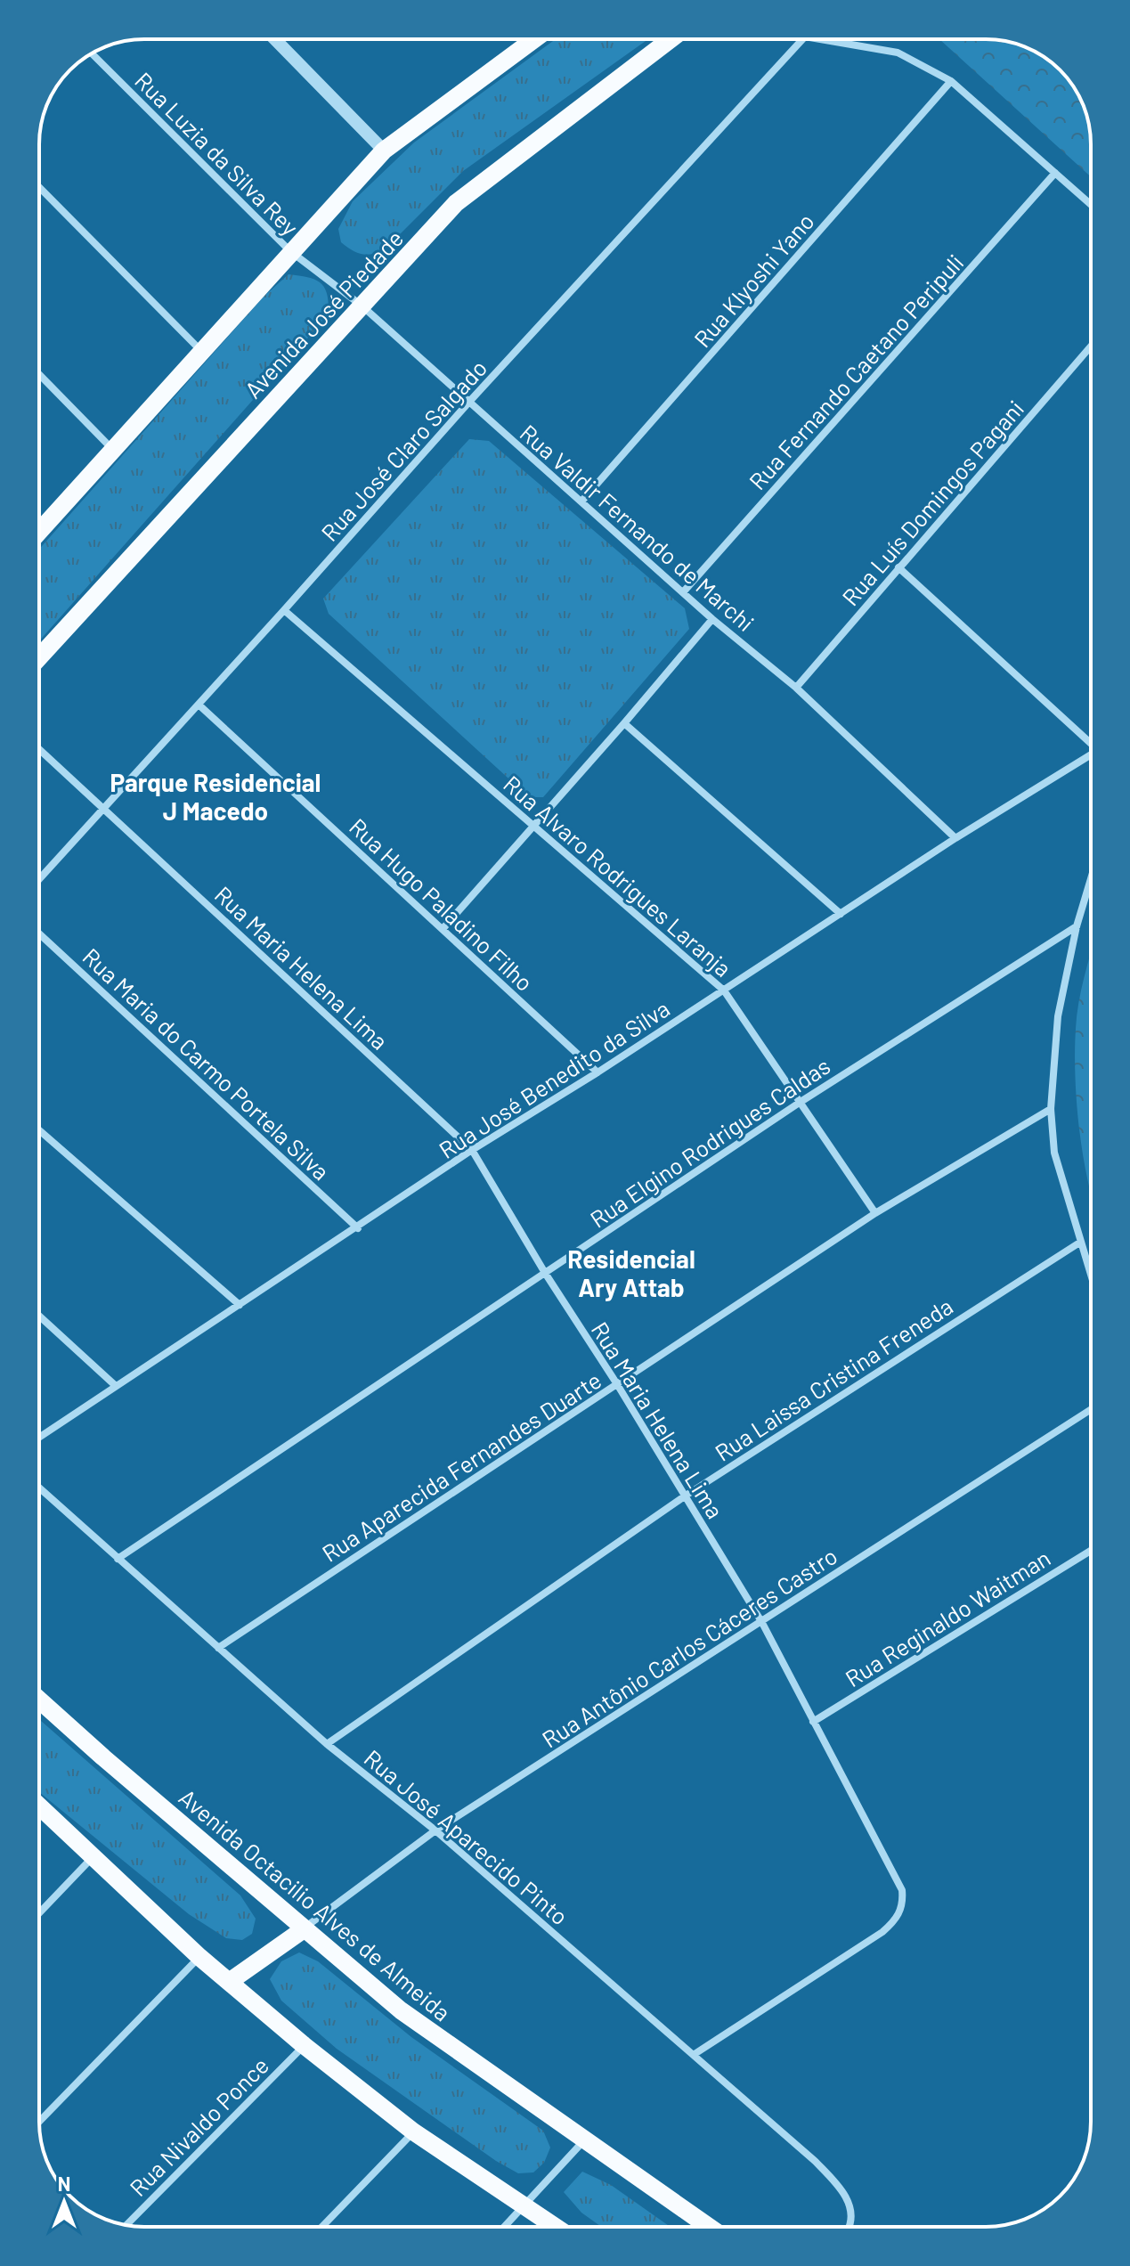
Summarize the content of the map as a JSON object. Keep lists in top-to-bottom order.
{
  "streets": {
    "main road": ["Avenida José Piedade", "Avenida Octacilio Alves de Almeida"],
    "street": [
      "Rua Luzia da Silva Rey",
      "Rua Klyoshi Yano",
      "Rua Fernando Caetano Peripuli",
      "Rua José Claro Salgado",
      "Rua Luís Domingos Pagani",
      "Rua Valdir Fernando de Marchi",
      "Rua Alvaro Rodrigues Laranja",
      "Rua Hugo Paladino Filho",
      "Rua Maria Helena Lima",
      "Rua Maria do Carmo Portela Silva",
      "Rua José Benedito da Silva",
      "Rua Elgino Rodrigues Caldas",
      "Rua Laissa Cristina Freneda",
      "Rua Aparecida Fernandes Duarte",
      "Rua Reginaldo Waitman",
      "Rua Antônio Carlos Cáceres Castro",
      "Rua José Aparecido Pinto",
      "Rua Nivaldo Ponce"
    ]
  },
  "crossings": [
    ["Rua Luzia da Silva Rey", "Rua Valdir Fernando de Marchi"],
    ["Rua Klyoshi Yano", "Rua Valdir Fernando de Marchi"],
    ["Avenida José Piedade", "Rua Valdir Fernando de Marchi"],
    ["Rua Fernando Caetano Peripuli", "Rua Valdir Fernando de Marchi"],
    ["Rua José Claro Salgado", "Rua Valdir Fernando de Marchi"],
    ["Rua José Claro Salgado", "Rua Alvaro Rodrigues Laranja"],
    ["Rua José Claro Salgado", "Rua Hugo Paladino Filho"],
    ["Rua José Claro Salgado", "Rua Maria Helena Lima"],
    ["Rua Luís Domingos Pagani", "Rua Valdir Fernando de Marchi"],
    ["Rua Valdir Fernando de Marchi", "Rua José Benedito da Silva"],
    ["Rua Alvaro Rodrigues Laranja", "Rua José Benedito da Silva"],
    ["Rua Alvaro Rodrigues Laranja", "Rua Elgino Rodrigues Caldas"],
    ["Rua Alvaro Rodrigues Laranja", "Rua Aparecida Fernandes Duarte"],
    ["Rua Hugo Paladino Filho", "Rua José Benedito da Silva"],
    ["Rua Maria Helena Lima", "Rua José Benedito da Silva"],
    ["Rua Maria Helena Lima", "Rua Elgino Rodrigues Caldas"],
    ["Rua Maria Helena Lima", "Rua Laissa Cristina Freneda"],
    ["Rua Maria Helena Lima", "Rua Aparecida Fernandes Duarte"],
    ["Rua Maria Helena Lima", "Rua Reginaldo Waitman"],
    ["Rua Maria Helena Lima", "Rua Antônio Carlos Cáceres Castro"],
    ["Rua Maria Helena Lima", "Rua José Aparecido Pinto"],
    ["Rua Maria do Carmo Portela Silva", "Rua José Benedito da Silva"],
    ["Rua Elgino Rodrigues Caldas", "Rua José Aparecido Pinto"],
    ["Rua Laissa Cristina Freneda", "Rua José Aparecido Pinto"],
    ["Rua Aparecida Fernandes Duarte", "Rua José Aparecido Pinto"],
    ["Rua Antônio Carlos Cáceres Castro", "Rua José Aparecido Pinto"],
    ["Rua Antônio Carlos Cáceres Castro", "Avenida Octacilio Alves de Almeida"]
  ],
  "districts": ["Parque Residencial J Macedo", "Residencial Ary Attab"],
  "north": "top"
}
